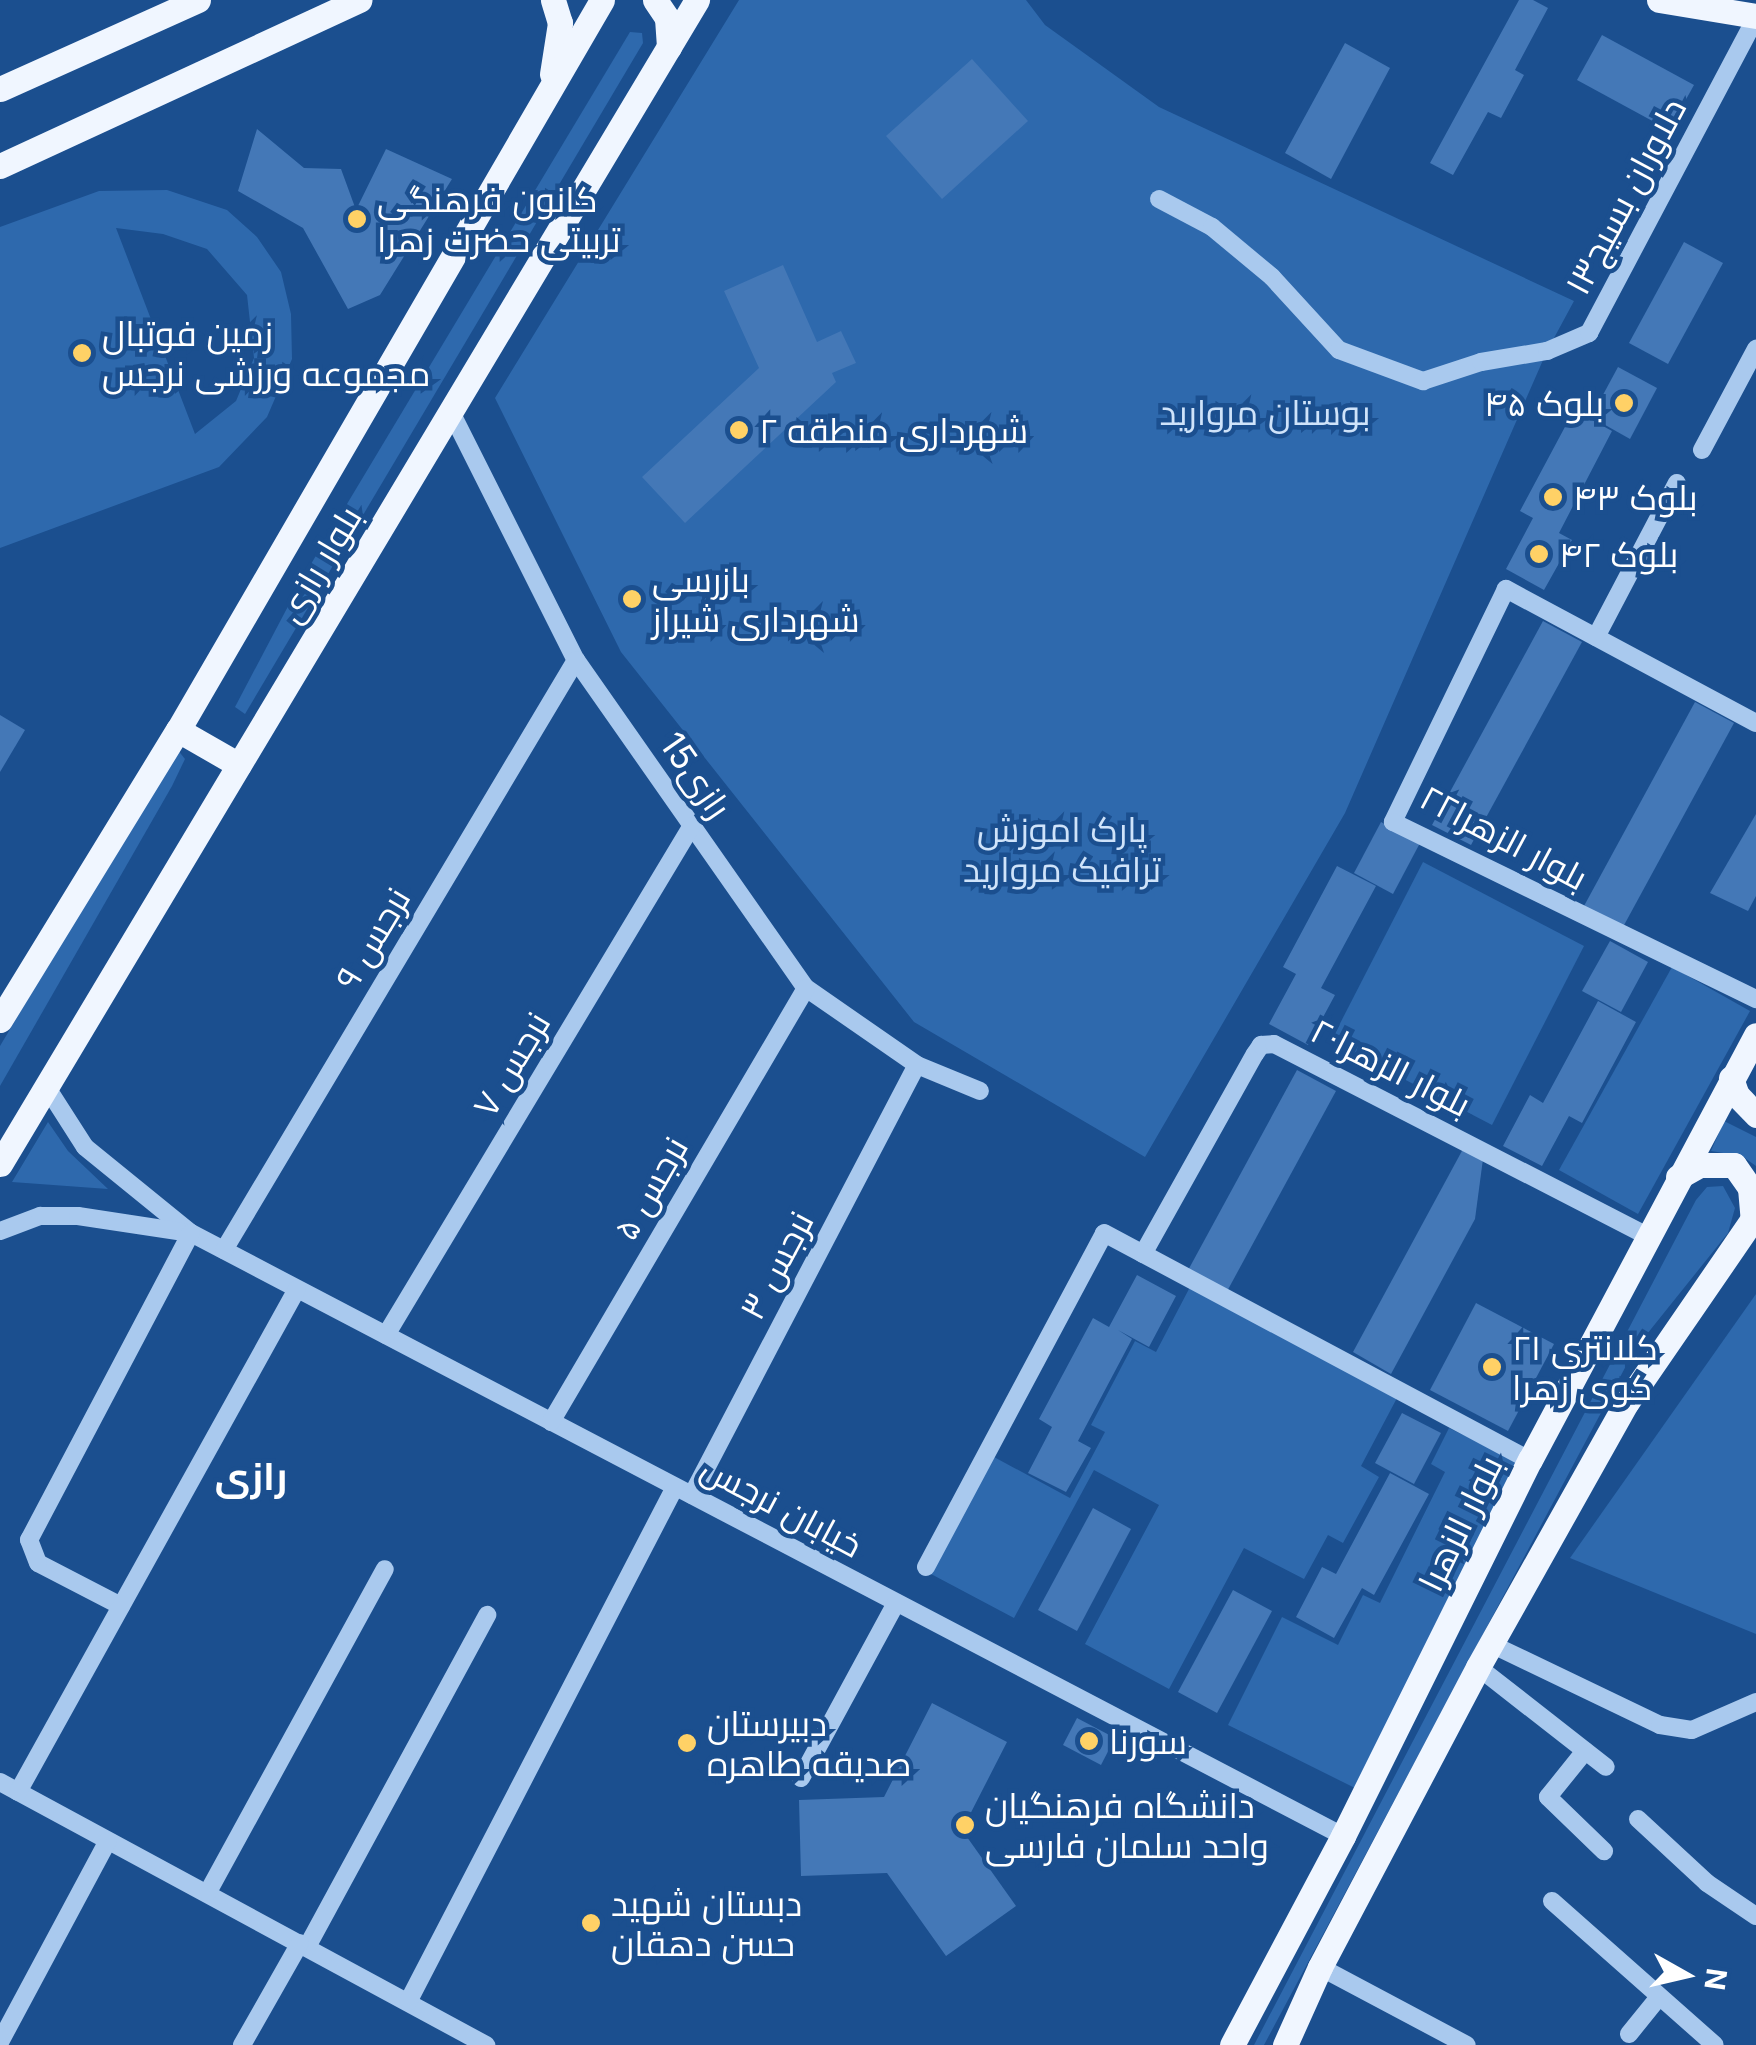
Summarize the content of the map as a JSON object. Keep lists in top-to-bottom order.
{
  "streets": {
    "main road": ["بلوار رازی", "بلوار الزهرا"],
    "street": [
      "دلاوران بسیج۱۳",
      "15رازی",
      "بلوار الزهرا۲۲",
      "نرجس ۹",
      "نرجس ۷",
      "بلوار الزهرا۲۰",
      "نرجس ۵",
      "نرجس ۳",
      "خیابان نرجس"
    ]
  },
  "crossings": [
    ["بلوار رازی", "15رازی"],
    ["15رازی", "نرجس ۹"],
    ["15رازی", "نرجس ۷"],
    ["15رازی", "نرجس ۵"],
    ["15رازی", "نرجس ۳"],
    ["نرجس ۹", "خیابان نرجس"],
    ["نرجس ۷", "خیابان نرجس"],
    ["بلوار الزهرا۲۰", "بلوار الزهرا"],
    ["نرجس ۵", "خیابان نرجس"],
    ["نرجس ۳", "خیابان نرجس"],
    ["خیابان نرجس", "بلوار الزهرا"]
  ],
  "districts": ["رازی"],
  "parks": ["بوستان مروارید", "پارک اموزش ترافیک مروارید"],
  "places": [
    "کانون فرهنگی تربیتی حضرت زهرا",
    "زمین فوتبال مجموعه ورزشی نرجس",
    "بلوک ۴۵",
    "شهرداری منطقه ۲",
    "بلوک ۴۳",
    "بلوک ۴۲",
    "بازرسی شهرداری شیراز",
    "کلانتری ۲۱ کوی زهرا",
    "سورنا",
    "دبیرستان صدیقه طاهره",
    "دانشگاه فرهنگیان واحد سلمان فارسی",
    "دبستان شهید حسن دهقان"
  ],
  "north": "right"
}
